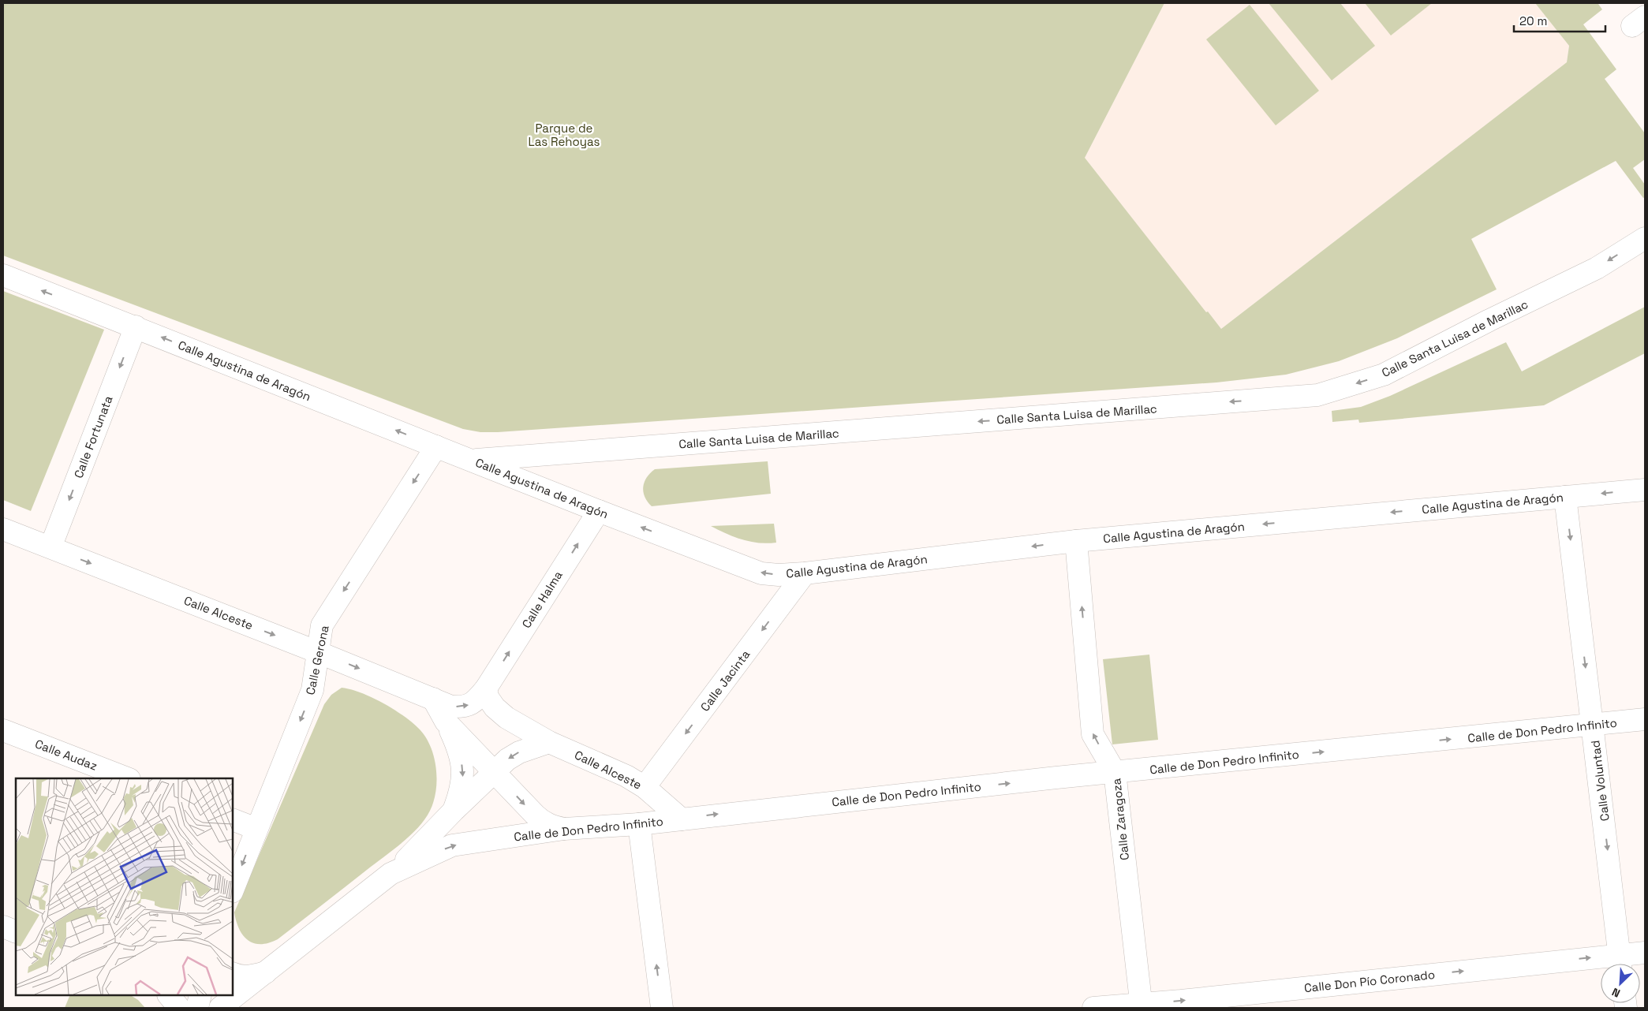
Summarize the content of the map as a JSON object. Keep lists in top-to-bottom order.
{
  "streets": {
    "street": [
      "Calle Santa Luisa de Marillac",
      "Calle Agustina de Aragón",
      "Calle Fortunata",
      "Calle Halma",
      "Calle Alceste",
      "Calle Gerona",
      "Calle Jacinta",
      "Calle de Don Pedro Infinito",
      "Calle Audaz",
      "Calle Voluntad",
      "Calle Zaragoza",
      "Calle Don Pío Coronado"
    ]
  },
  "crossings": [
    ["Calle Santa Luisa de Marillac", "Calle Agustina de Aragón"],
    ["Calle Agustina de Aragón", "Calle Fortunata"],
    ["Calle Agustina de Aragón", "Calle Halma"],
    ["Calle Agustina de Aragón", "Calle Gerona"],
    ["Calle Agustina de Aragón", "Calle Jacinta"],
    ["Calle Agustina de Aragón", "Calle Voluntad"],
    ["Calle Agustina de Aragón", "Calle Zaragoza"],
    ["Calle Fortunata", "Calle Alceste"],
    ["Calle Halma", "Calle Alceste"],
    ["Calle Alceste", "Calle Gerona"],
    ["Calle Alceste", "Calle Jacinta"],
    ["Calle Alceste", "Calle de Don Pedro Infinito"],
    ["Calle de Don Pedro Infinito", "Calle Voluntad"],
    ["Calle de Don Pedro Infinito", "Calle Zaragoza"],
    ["Calle Voluntad", "Calle Don Pío Coronado"],
    ["Calle Zaragoza", "Calle Don Pío Coronado"]
  ],
  "one_way": [
    "Calle Santa Luisa de Marillac",
    "Calle Agustina de Aragón",
    "Calle Fortunata",
    "Calle Halma",
    "Calle Alceste",
    "Calle Gerona",
    "Calle Jacinta",
    "Calle de Don Pedro Infinito",
    "Calle Voluntad",
    "Calle Zaragoza",
    "Calle Don Pío Coronado"
  ],
  "parks": ["Parque de Las Rehoyas"],
  "scale_bar": "20 m",
  "north": "bottom left"
}
